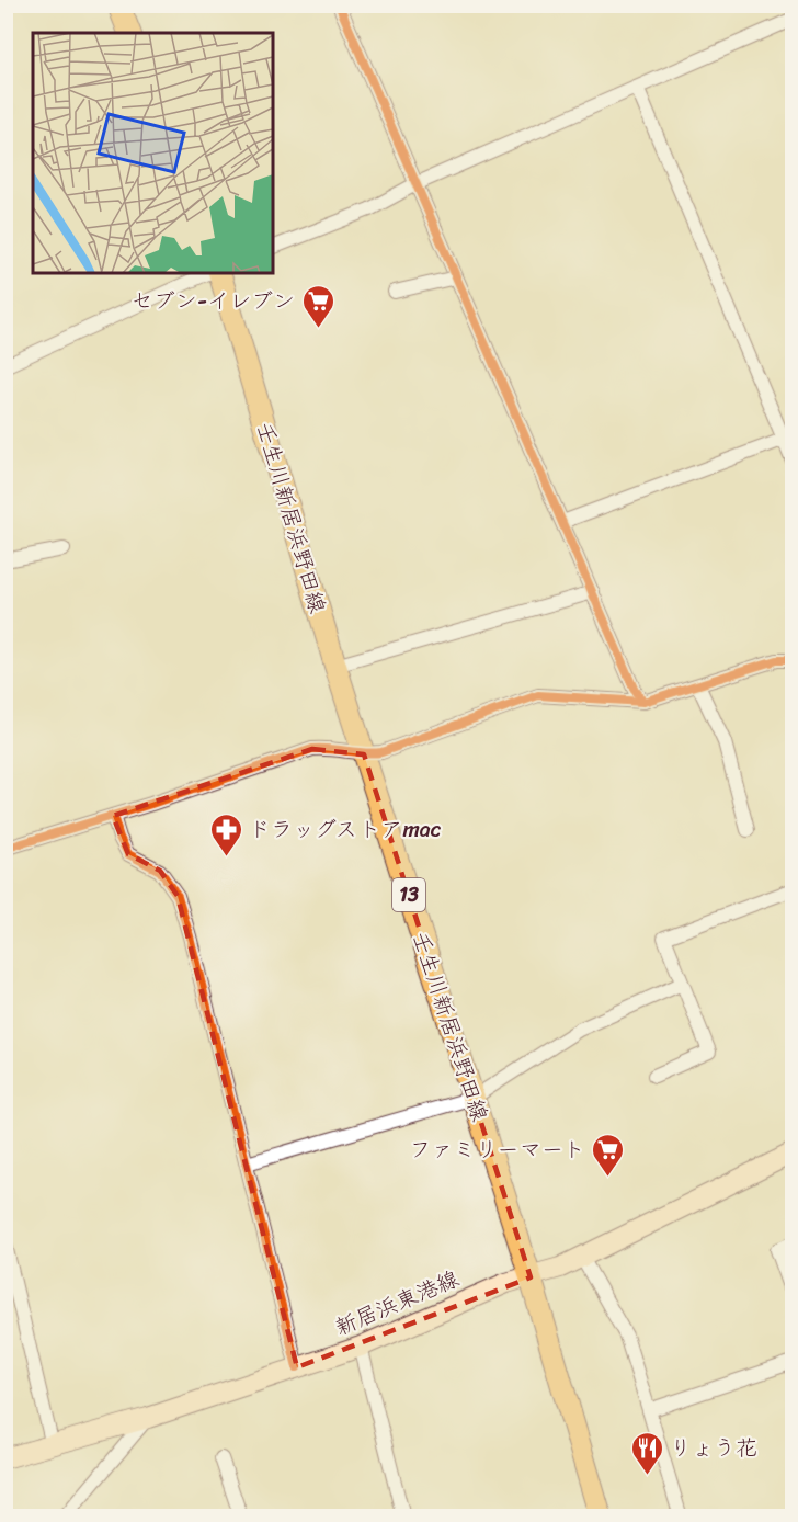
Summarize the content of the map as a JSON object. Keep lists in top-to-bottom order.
{
  "streets": {
    "main road": ["壬生川新居浜野田線", "13", "新居浜東港線"]
  },
  "crossings": [
    ["壬生川新居浜野田線", "新居浜東港線"]
  ],
  "places": {
    "supermarket": ["セブン-イレブン", "ファミリーマート"],
    "pharmacy": ["ドラッグストアmac"],
    "restaurant": ["りょう花"]
  }
}
